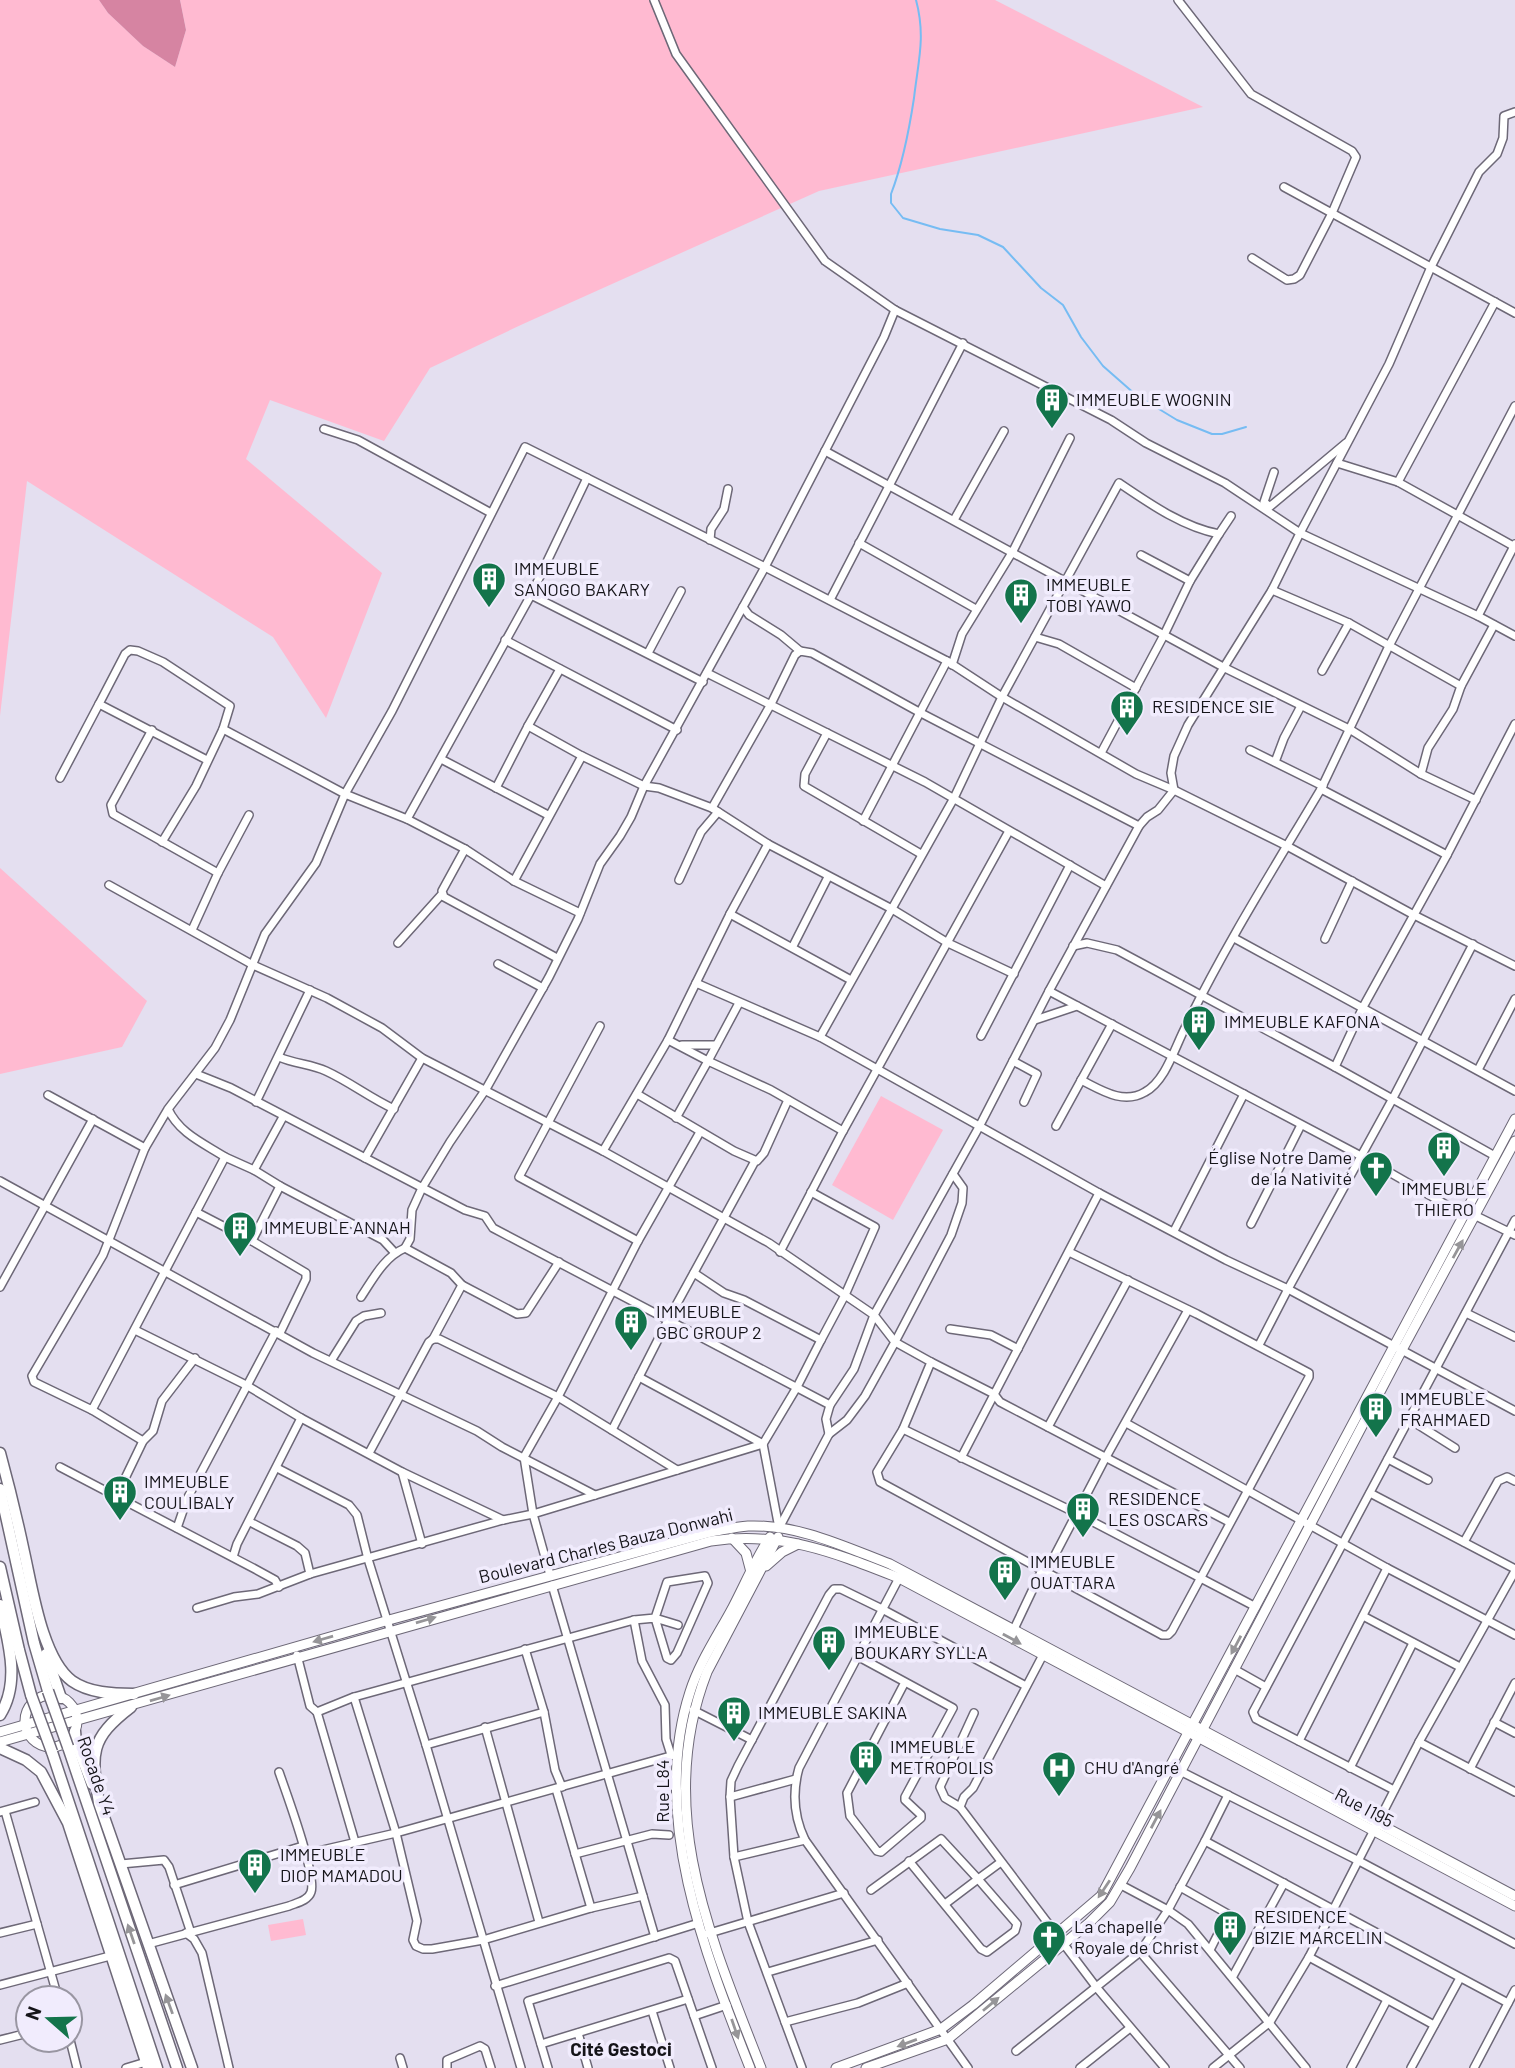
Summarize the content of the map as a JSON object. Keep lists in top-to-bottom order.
{
  "streets": {
    "highway": ["Rocade Y4"],
    "main road": ["Boulevard Charles Bauza Donwahi", "Rue L84", "Rue I195"]
  },
  "crossings": [
    ["Boulevard Charles Bauza Donwahi", "Rocade Y4"],
    ["Boulevard Charles Bauza Donwahi", "Rue L84"],
    ["Boulevard Charles Bauza Donwahi", "Rue I195"]
  ],
  "districts": ["Cité Gestoci"],
  "places": {
    "building": [
      "IMMEUBLE WOGNIN",
      "IMMEUBLE SANOGO BAKARY",
      "IMMEUBLE TOBI YAWO",
      "RESIDENCE SIE",
      "IMMEUBLE KAFONA",
      "IMMEUBLE THIERO",
      "IMMEUBLE ANNAH",
      "IMMEUBLE GBC GROUP 2",
      "IMMEUBLE FRAHMAED",
      "IMMEUBLE COULIBALY",
      "RESIDENCE LES OSCARS",
      "IMMEUBLE OUATTARA",
      "IMMEUBLE BOUKARY SYLLA",
      "IMMEUBLE SAKINA",
      "IMMEUBLE METROPOLIS",
      "IMMEUBLE DIOP MAMADOU",
      "RESIDENCE BIZIE MARCELIN"
    ],
    "church": ["Église Notre Dame de la Nativité", "La chapelle Royale de Christ"],
    "hospital": ["CHU d'Angré"]
  },
  "north": "left"
}
